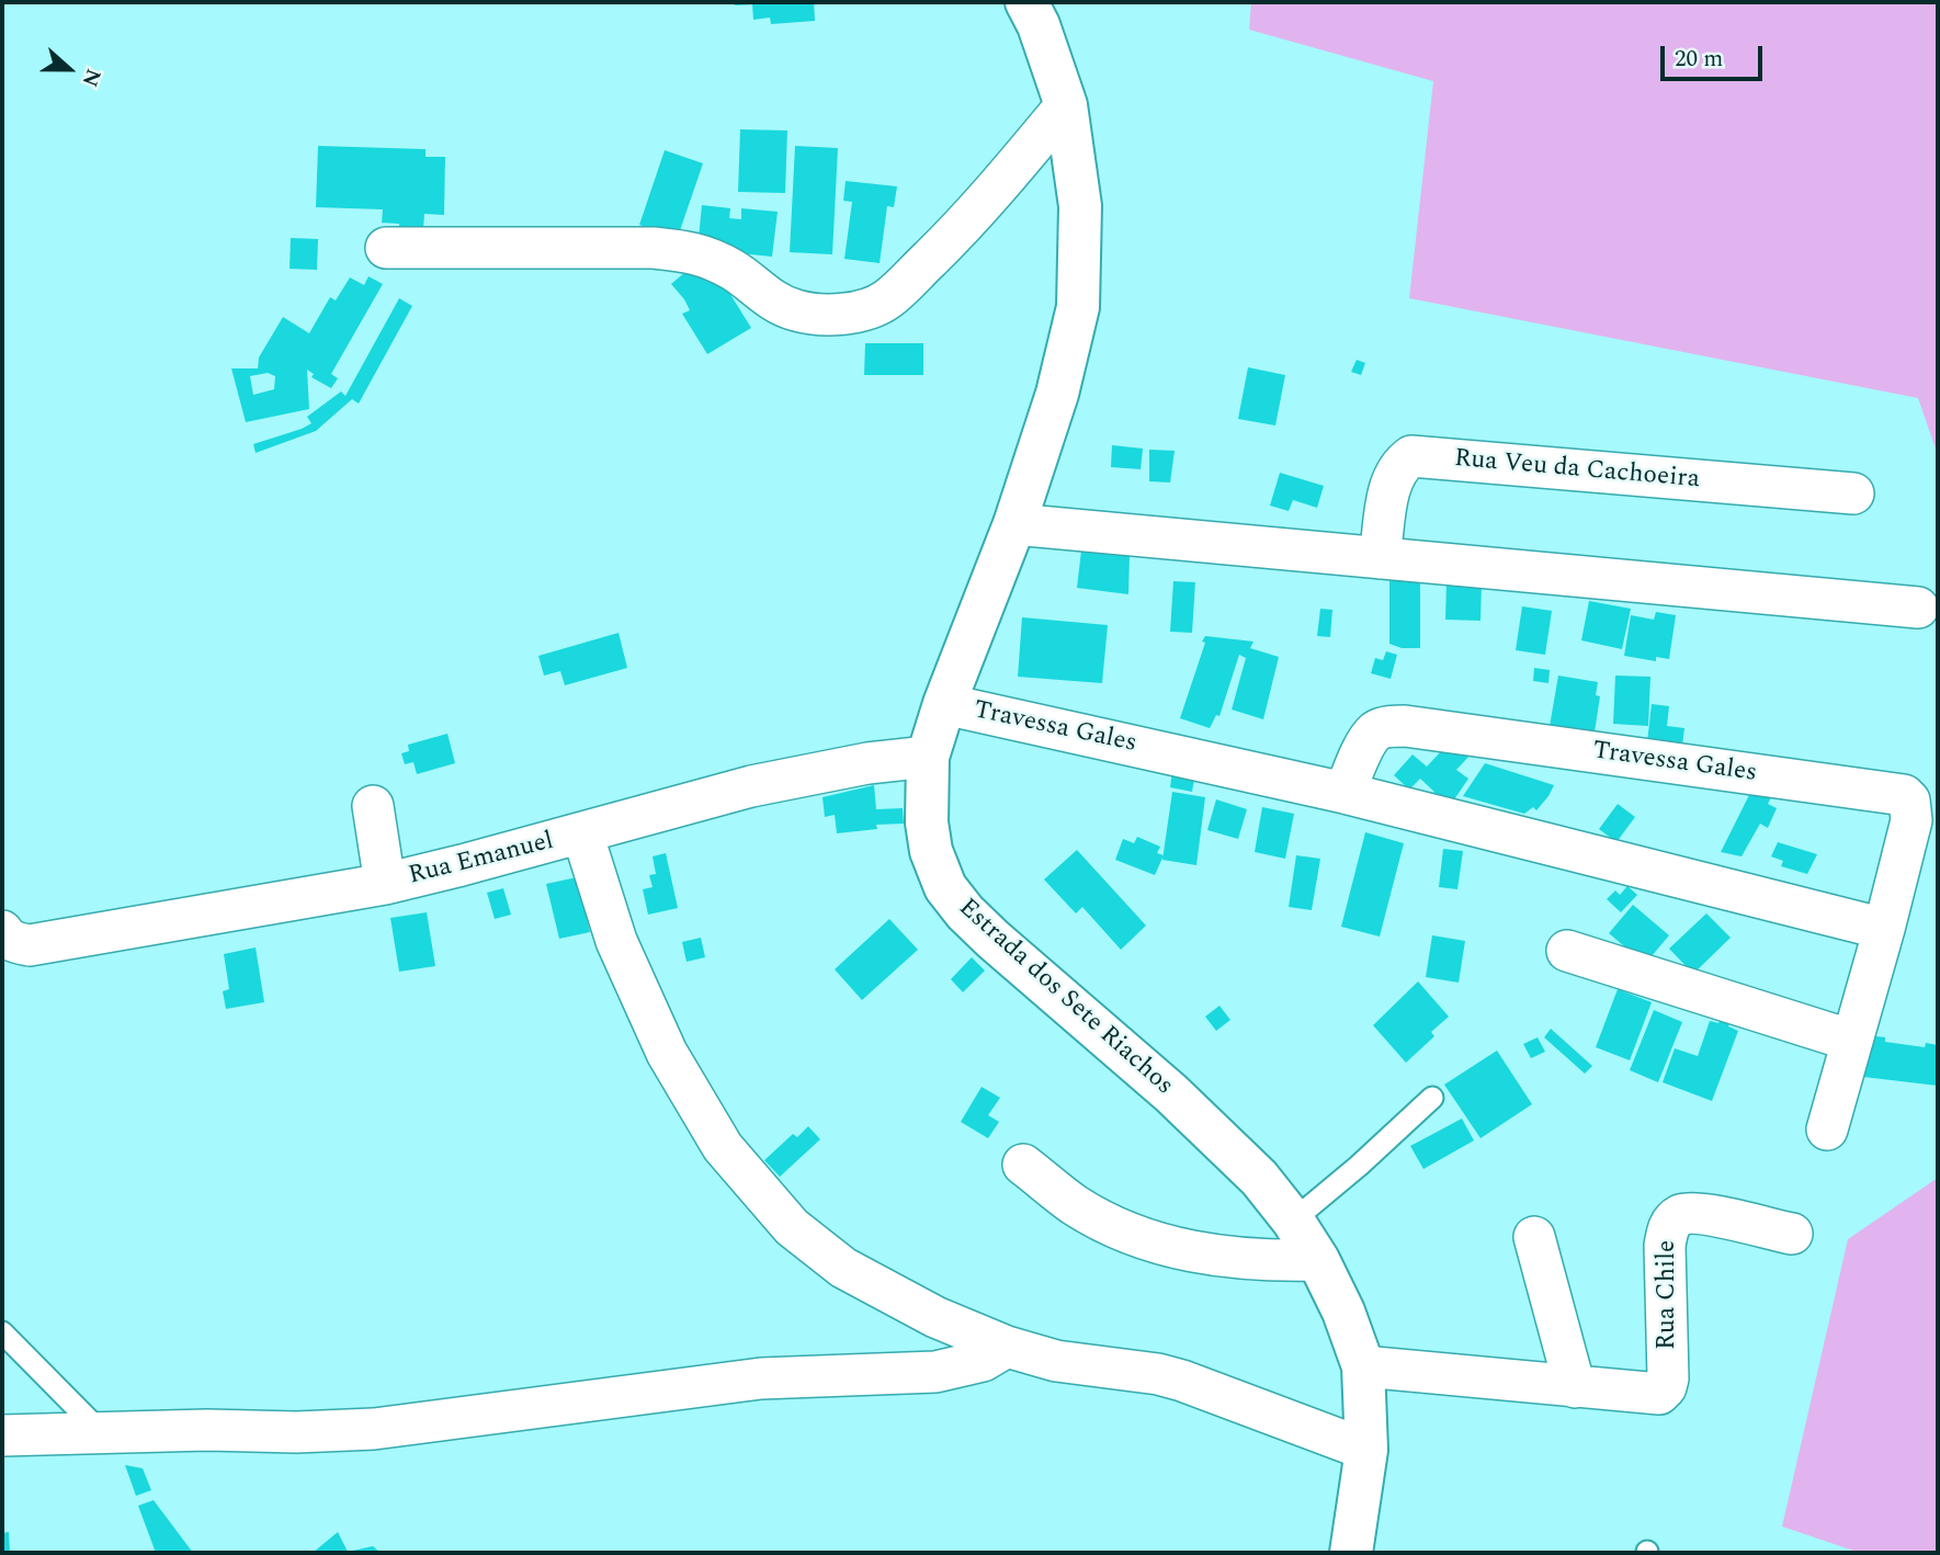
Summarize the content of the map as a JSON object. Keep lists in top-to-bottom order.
{
  "streets": {
    "street": [
      "Rua Veu da Cachoeira",
      "Travessa Gales",
      "Rua Emanuel",
      "Estrada dos Sete Riachos",
      "Rua Chile"
    ]
  },
  "crossings": [
    ["Travessa Gales", "Estrada dos Sete Riachos"],
    ["Rua Emanuel", "Estrada dos Sete Riachos"]
  ],
  "scale_bar": "20 m",
  "north": "right"
}
